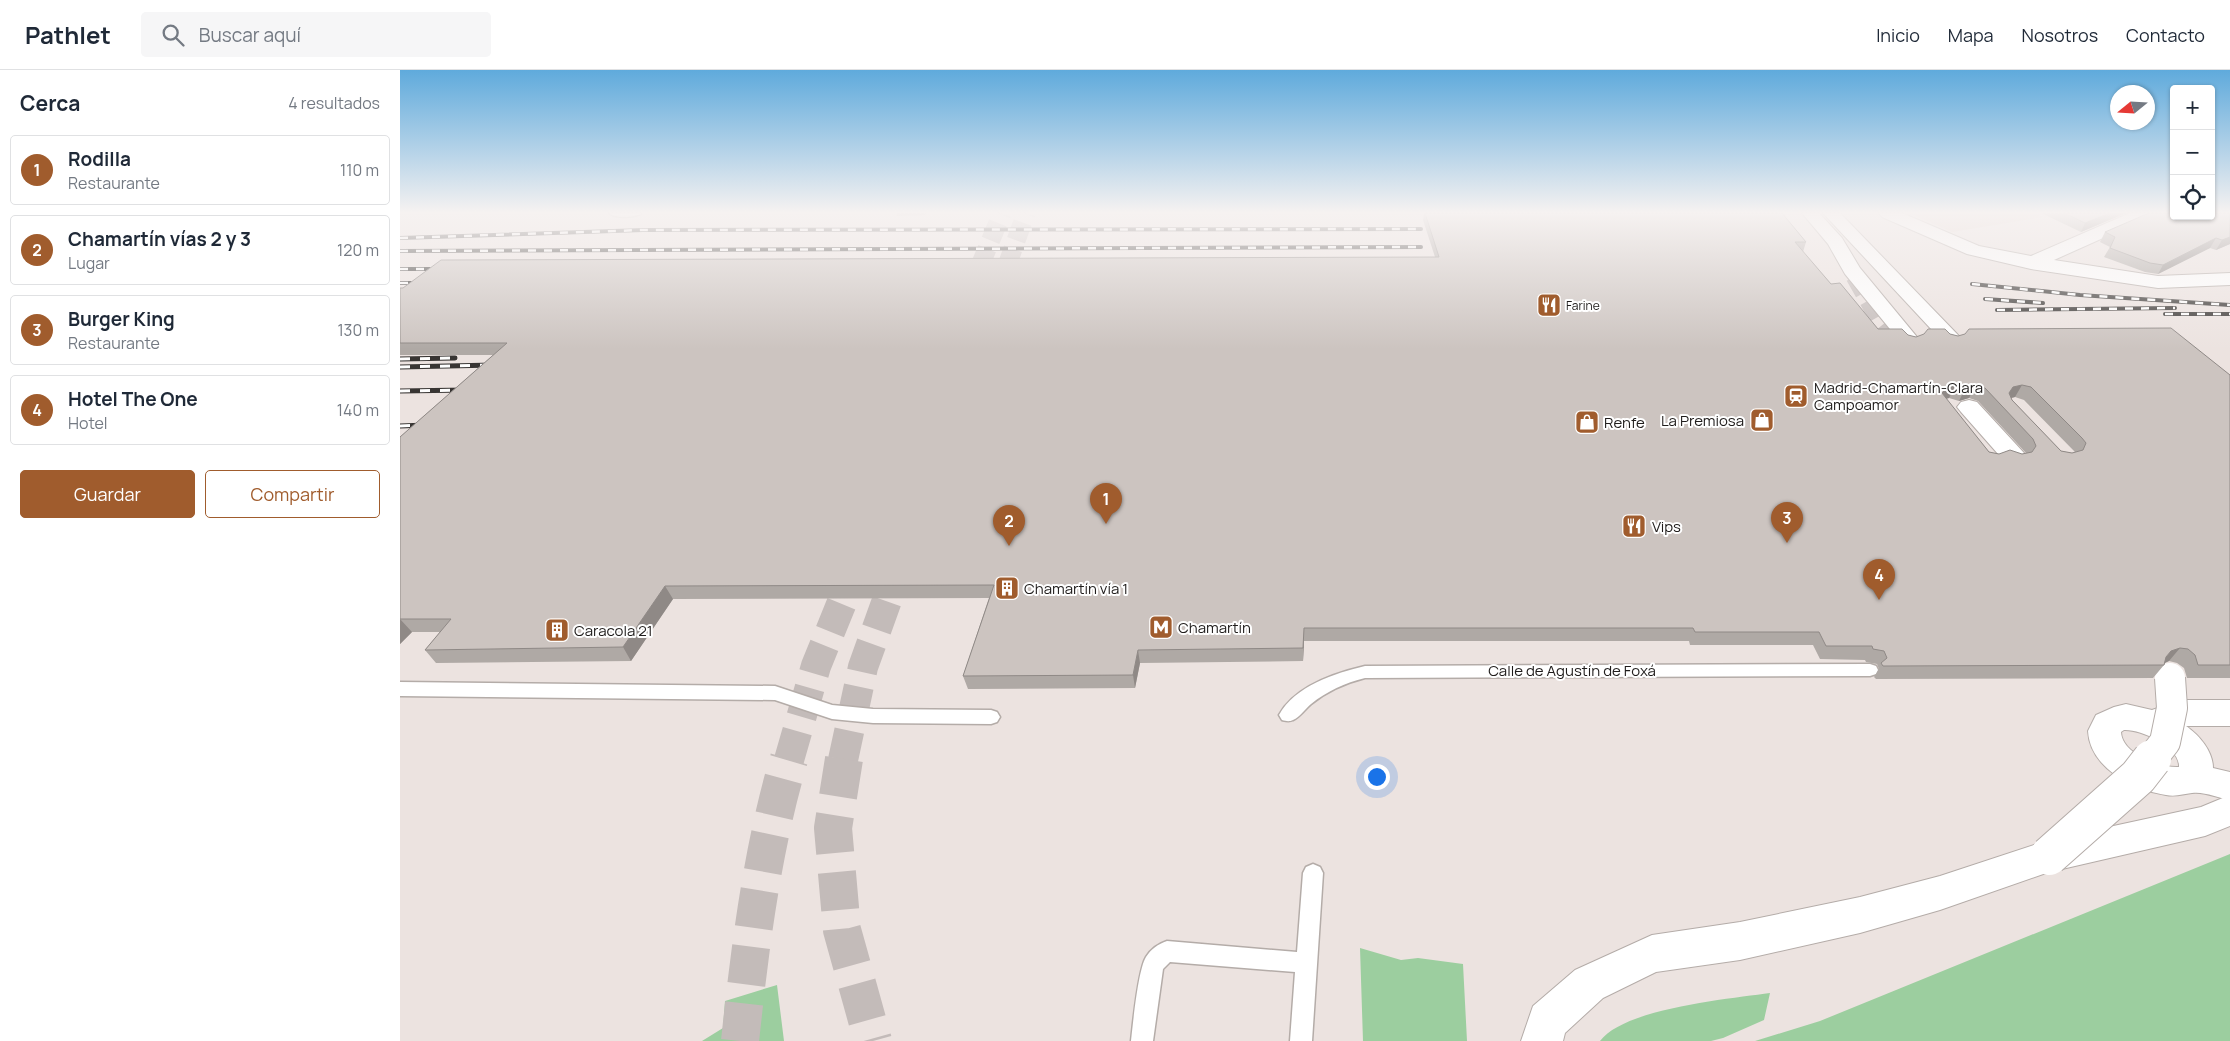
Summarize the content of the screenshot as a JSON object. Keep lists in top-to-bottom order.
{
  "streets": {
    "lane": ["Calle de Agustín de Foxá"]
  },
  "places": {
    "restaurant": ["Farine", "Vips"],
    "station": ["Madrid-Chamartín-Clara Campoamor"],
    "shop": ["La Premiosa", "Renfe"],
    "building": ["Chamartín vía 1", "Caracola 21"],
    "metro station": ["Chamartín"]
  },
  "north": "left",
  "page": {
    "header": "Pathlet",
    "search": "Buscar aquí",
    "nav": [
      "Inicio",
      "Mapa",
      "Nosotros",
      "Contacto"
    ],
    "heading": ["Cerca", "4 resultados"],
    "map_buttons": ["+", "−"],
    "list": [
      {
        "mark": "1",
        "name": "Rodilla",
        "note": "Restaurante",
        "value": "110 m"
      },
      {
        "mark": "2",
        "name": "Chamartín vías 2 y 3",
        "note": "Lugar",
        "value": "120 m"
      },
      {
        "mark": "3",
        "name": "Burger King",
        "note": "Restaurante",
        "value": "130 m"
      },
      {
        "mark": "4",
        "name": "Hotel The One",
        "note": "Hotel",
        "value": "140 m"
      }
    ],
    "buttons": ["Guardar", "Compartir"],
    "pins": [
      "1",
      "3",
      "2",
      "4"
    ]
  }
}
